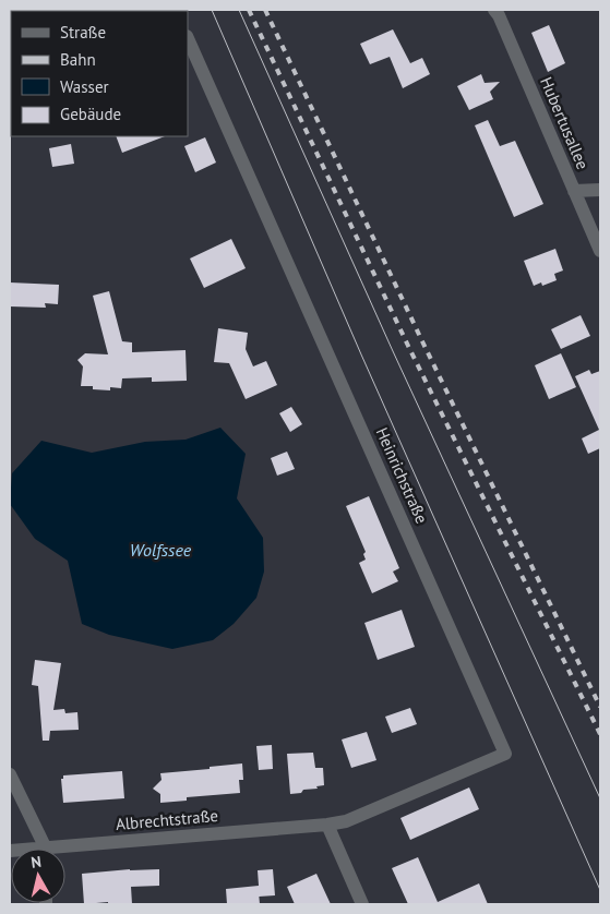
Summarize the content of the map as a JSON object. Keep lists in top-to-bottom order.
{
  "streets": {
    "street": ["Hubertusallee", "Heinrichstraße", "Albrechtstraße"]
  },
  "crossings": [
    ["Heinrichstraße", "Albrechtstraße"]
  ],
  "water": ["Wolfssee"],
  "legend": [
    "Straße",
    "Bahn",
    "Wasser",
    "Gebäude"
  ],
  "north": "top"
}
